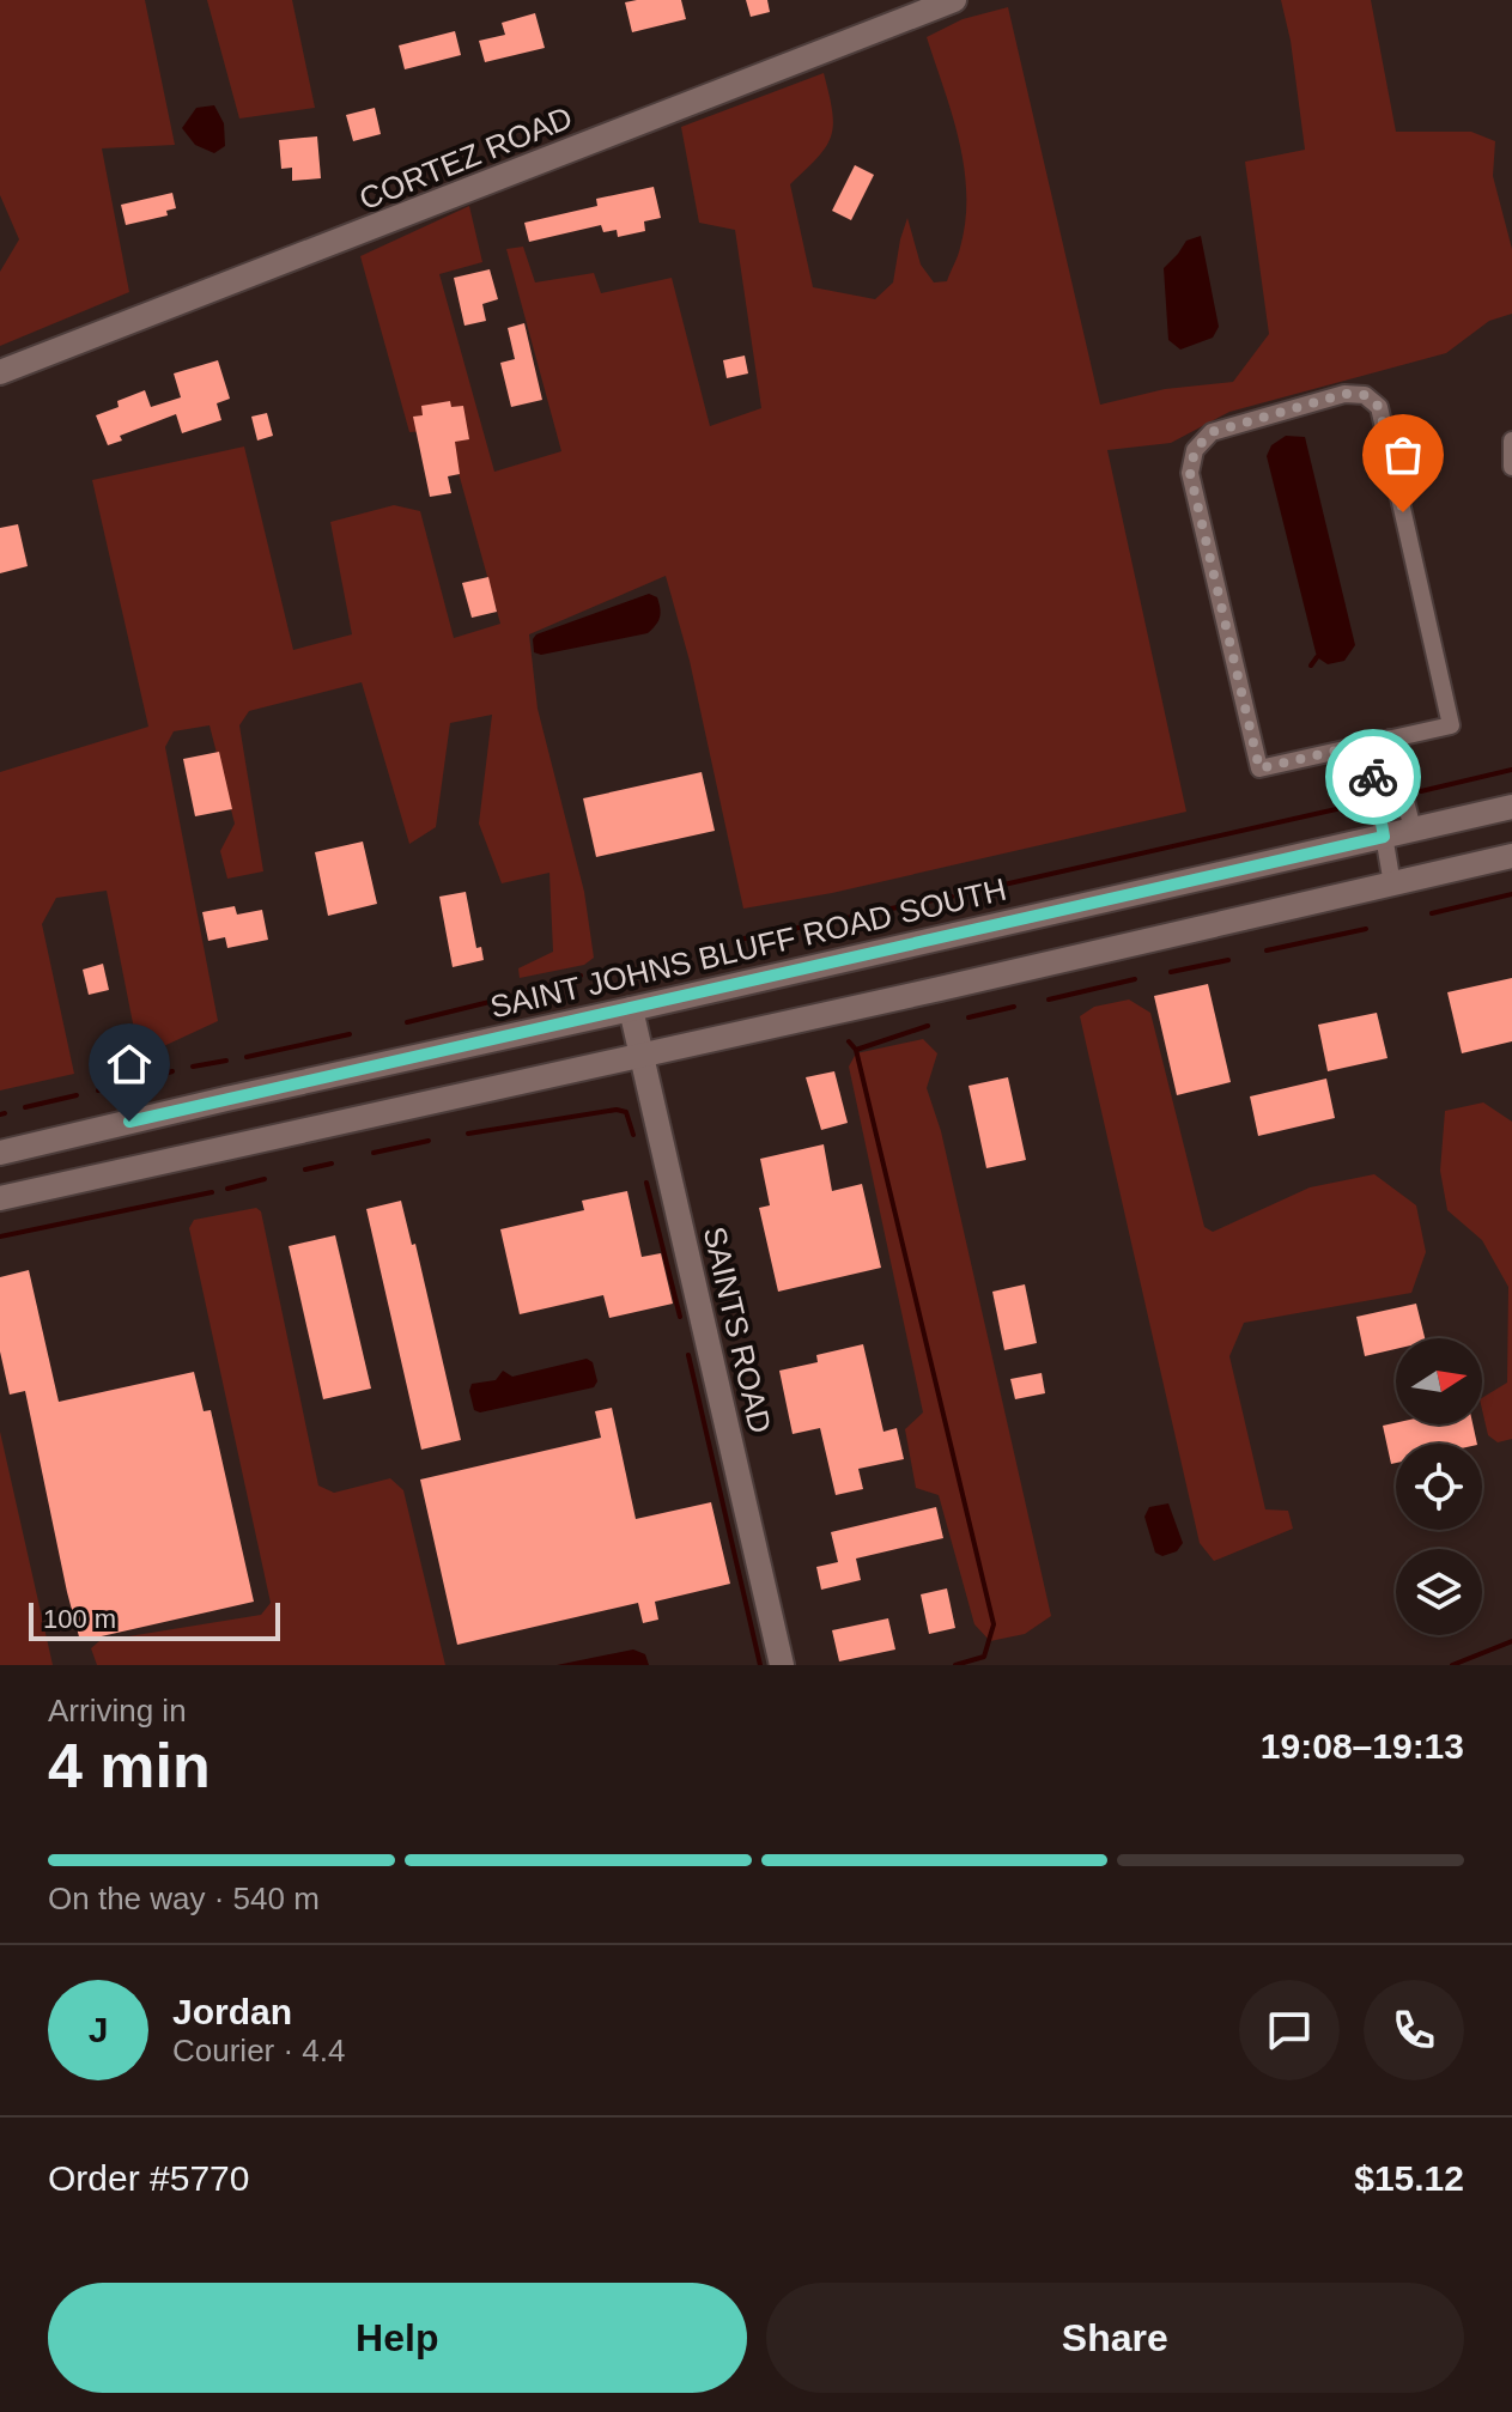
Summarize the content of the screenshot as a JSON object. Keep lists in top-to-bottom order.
{
  "streets": {
    "main road": ["CORTEZ ROAD", "SAINT JOHNS BLUFF ROAD SOUTH", "SAINTS ROAD"]
  },
  "crossings": [
    ["SAINT JOHNS BLUFF ROAD SOUTH", "SAINTS ROAD"]
  ],
  "scale_bar": "100 m",
  "north": "right",
  "page": {
    "scale": "100 m",
    "heading": ["4 min", "Arriving in", "19:08–19:13"],
    "panel": [
      "Jordan",
      "Courier · 4.4",
      "Order #5770",
      "$15.12"
    ],
    "bar": "On the way · 540 m",
    "round": "J",
    "buttons": ["Help", "Share"]
  }
}
